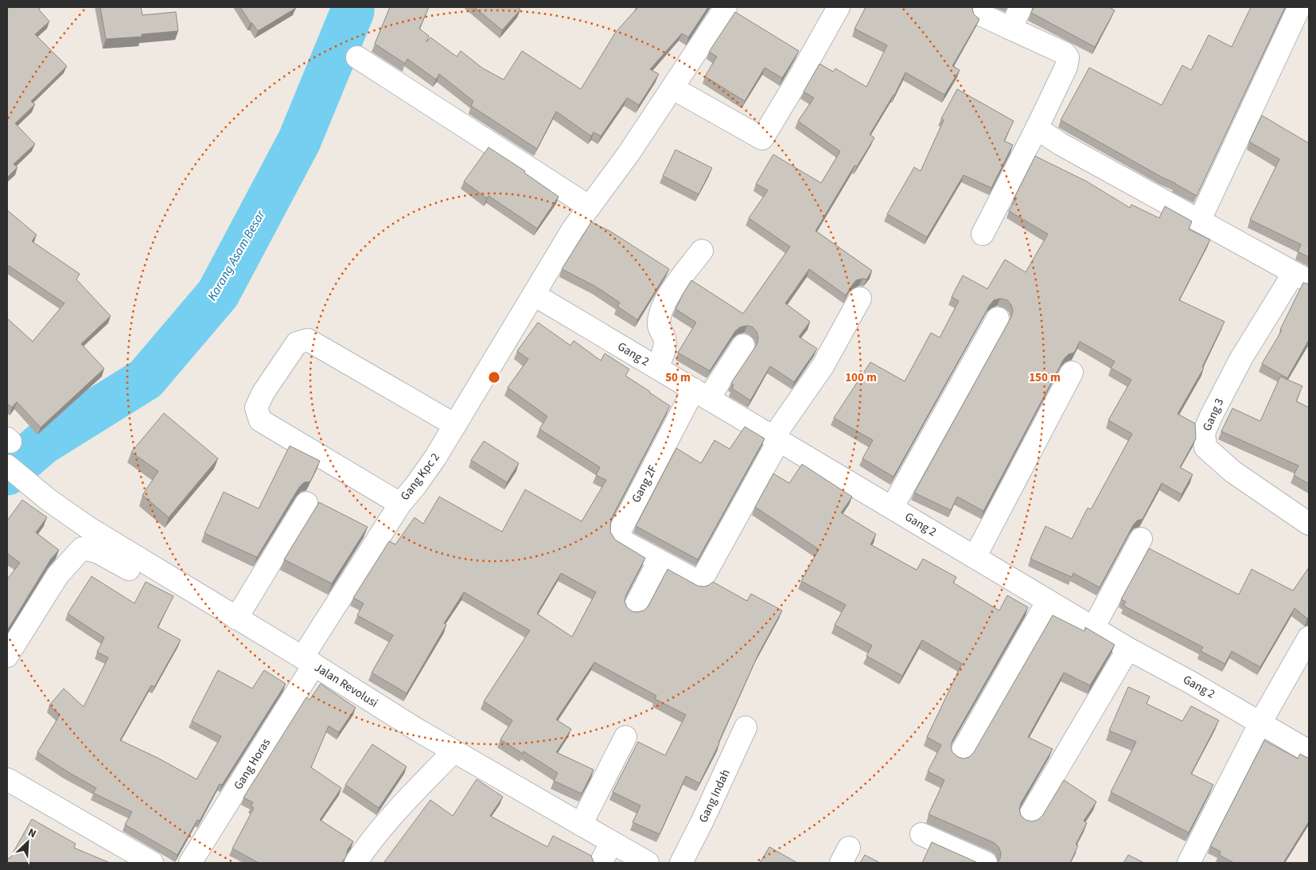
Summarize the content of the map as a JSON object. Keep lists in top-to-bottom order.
{
  "streets": {
    "street": [
      "Gang 2",
      "Gang 3",
      "Gang Kpc 2",
      "Gang 2F",
      "Jalan Revolusi",
      "Gang Horas",
      "Gang Indah"
    ]
  },
  "crossings": [
    ["Gang 2", "Gang Kpc 2"],
    ["Gang 2", "Gang 2F"],
    ["Gang Kpc 2", "Jalan Revolusi"],
    ["Gang Kpc 2", "Gang Horas"],
    ["Jalan Revolusi", "Gang Horas"]
  ],
  "water": ["Karang Asam Besar"],
  "north": "top right",
  "rings": ["50 m", "100 m", "150 m"]
}
